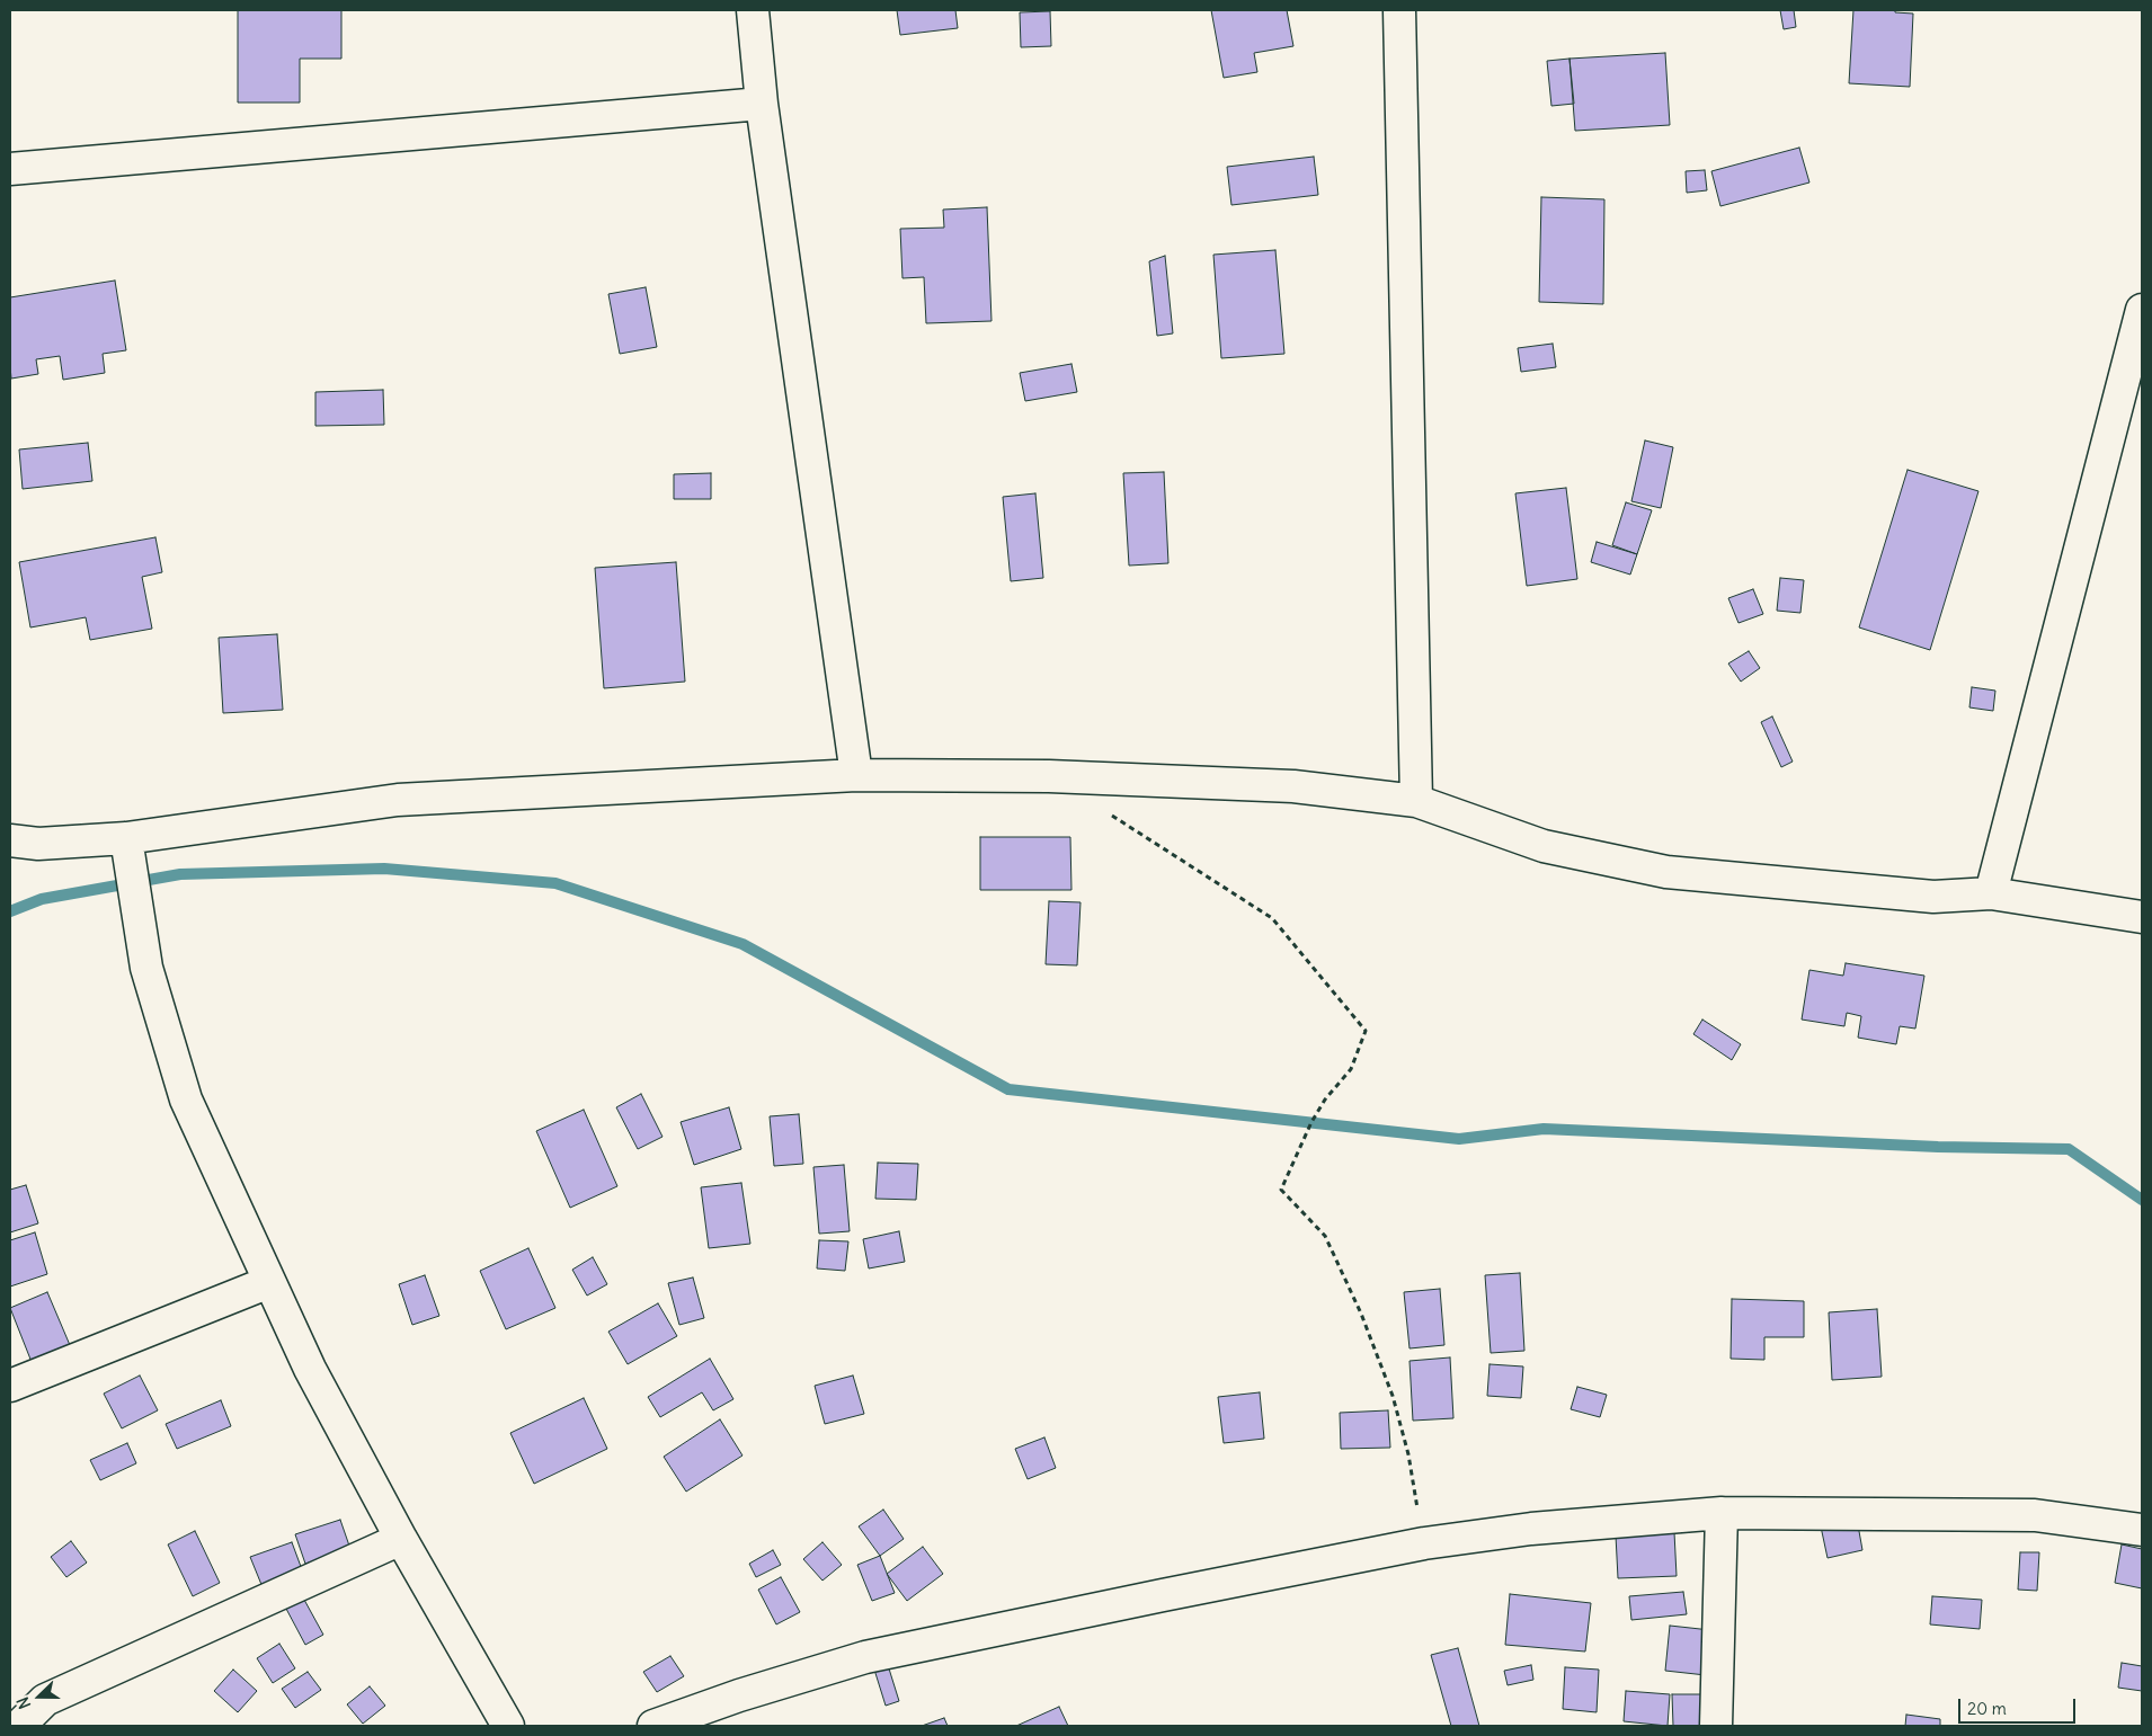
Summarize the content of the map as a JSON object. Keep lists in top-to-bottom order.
{
  "scale_bar": "20 m",
  "north": "left"
}
